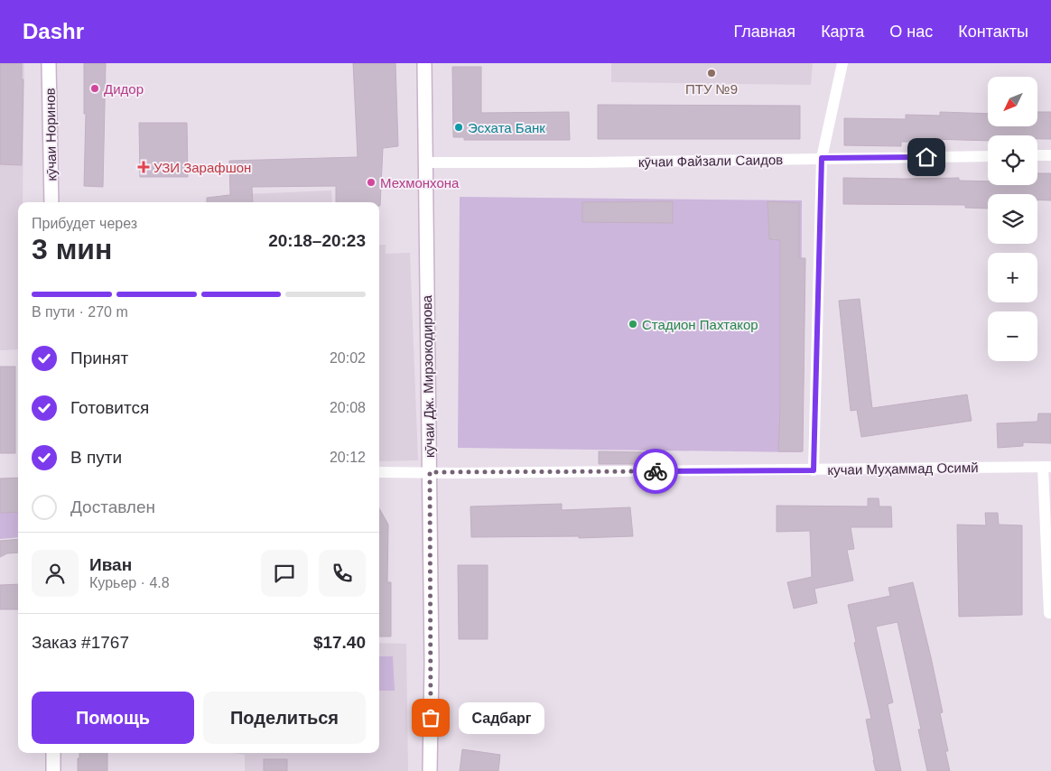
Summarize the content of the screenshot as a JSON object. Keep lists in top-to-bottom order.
{
  "streets": {
    "street": [
      "кӯчаи Норинов",
      "кӯчаи Файзали Саидов",
      "кӯчаи Дж. Мирзокодирова",
      "кучаи Муҳаммад Осимй"
    ]
  },
  "crossings": [
    ["кӯчаи Файзали Саидов", "кӯчаи Дж. Мирзокодирова"],
    ["кӯчаи Дж. Мирзокодирова", "кучаи Муҳаммад Осимй"]
  ],
  "places": {
    "other": [
      "ПТУ №9",
      "Дидор",
      "Эсхата Банк",
      "Мехмонхона",
      "Стадион Пахтакор",
      "Садбарг"
    ],
    "health": ["УЗИ Зарафшон"]
  },
  "north": "bottom left",
  "page": {
    "header": "Dashr",
    "nav": [
      "Главная",
      "Карта",
      "О нас",
      "Контакты"
    ],
    "map_buttons": ["+", "−"],
    "heading": ["3 мин", "Прибудет через", "20:18–20:23"],
    "panel": [
      "Иван",
      "Курьер · 4.8",
      "Заказ #1767",
      "$17.40"
    ],
    "bar": "В пути · 270 m",
    "list": [
      ["Принят", "20:02"],
      ["Готовится", "20:08"],
      ["В пути", "20:12"],
      "Доставлен"
    ],
    "buttons": ["Помощь", "Поделиться"],
    "bubble": "Садбарг"
  }
}
